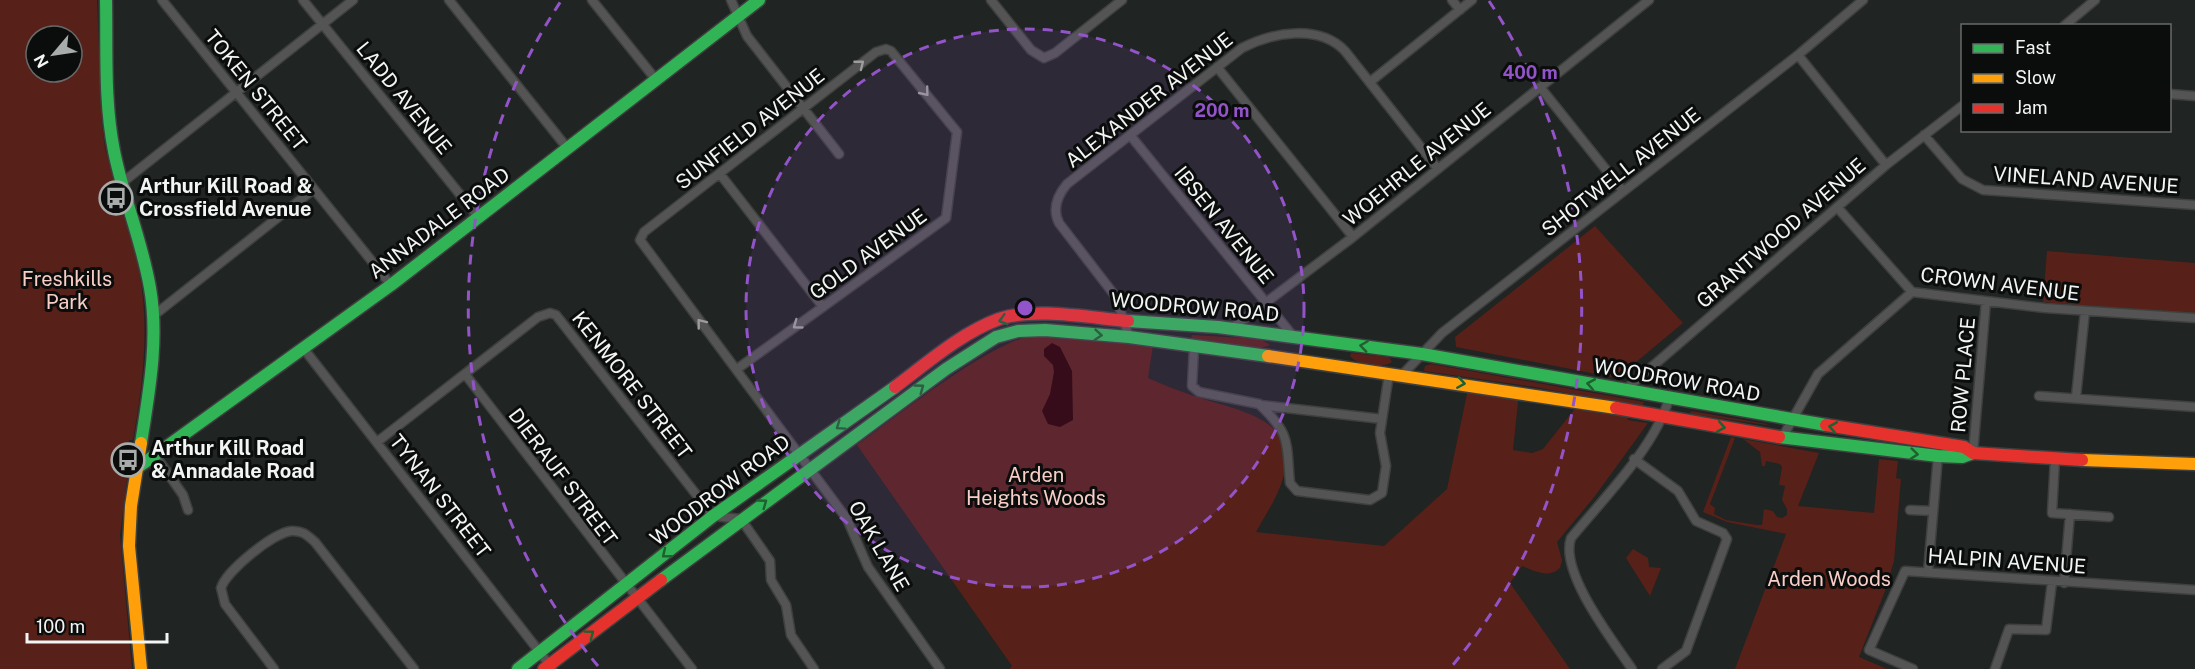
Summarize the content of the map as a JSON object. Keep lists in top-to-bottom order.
{
  "streets": {
    "street": [
      "TOKEN STREET",
      "LADD AVENUE",
      "ALEXANDER AVENUE",
      "SUNFIELD AVENUE",
      "WOEHRLE AVENUE",
      "SHOTWELL AVENUE",
      "VINELAND AVENUE",
      "ANNADALE ROAD",
      "IBSEN AVENUE",
      "GRANTWOOD AVENUE",
      "GOLD AVENUE",
      "CROWN AVENUE",
      "WOODROW ROAD",
      "ROW PLACE",
      "KENMORE STREET",
      "DIERAUF STREET",
      "TYNAN STREET",
      "OAK LANE",
      "HALPIN AVENUE"
    ]
  },
  "crossings": [
    ["TOKEN STREET", "ANNADALE ROAD"],
    ["LADD AVENUE", "ANNADALE ROAD"],
    ["ALEXANDER AVENUE", "WOEHRLE AVENUE"],
    ["ALEXANDER AVENUE", "IBSEN AVENUE"],
    ["ALEXANDER AVENUE", "WOODROW ROAD"],
    ["SUNFIELD AVENUE", "GOLD AVENUE"],
    ["SUNFIELD AVENUE", "OAK LANE"],
    ["WOEHRLE AVENUE", "IBSEN AVENUE"],
    ["WOEHRLE AVENUE", "WOODROW ROAD"],
    ["SHOTWELL AVENUE", "WOODROW ROAD"],
    ["VINELAND AVENUE", "GRANTWOOD AVENUE"],
    ["ANNADALE ROAD", "TYNAN STREET"],
    ["IBSEN AVENUE", "WOODROW ROAD"],
    ["GRANTWOOD AVENUE", "CROWN AVENUE"],
    ["GRANTWOOD AVENUE", "WOODROW ROAD"],
    ["GOLD AVENUE", "OAK LANE"],
    ["CROWN AVENUE", "ROW PLACE"],
    ["WOODROW ROAD", "ROW PLACE"],
    ["WOODROW ROAD", "KENMORE STREET"],
    ["WOODROW ROAD", "DIERAUF STREET"],
    ["WOODROW ROAD", "TYNAN STREET"],
    ["WOODROW ROAD", "OAK LANE"],
    ["KENMORE STREET", "DIERAUF STREET"],
    ["KENMORE STREET", "TYNAN STREET"]
  ],
  "parks": ["Freshkills Park", "Arden Heights Woods", "Arden Woods"],
  "places": {
    "bus stop": ["Arthur Kill Road & Crossfield Avenue", "Arthur Kill Road & Annadale Road"]
  },
  "legend": ["Fast", "Slow", "Jam"],
  "scale_bar": "100 m",
  "north": "bottom left",
  "rings": ["400 m", "200 m"]
}
